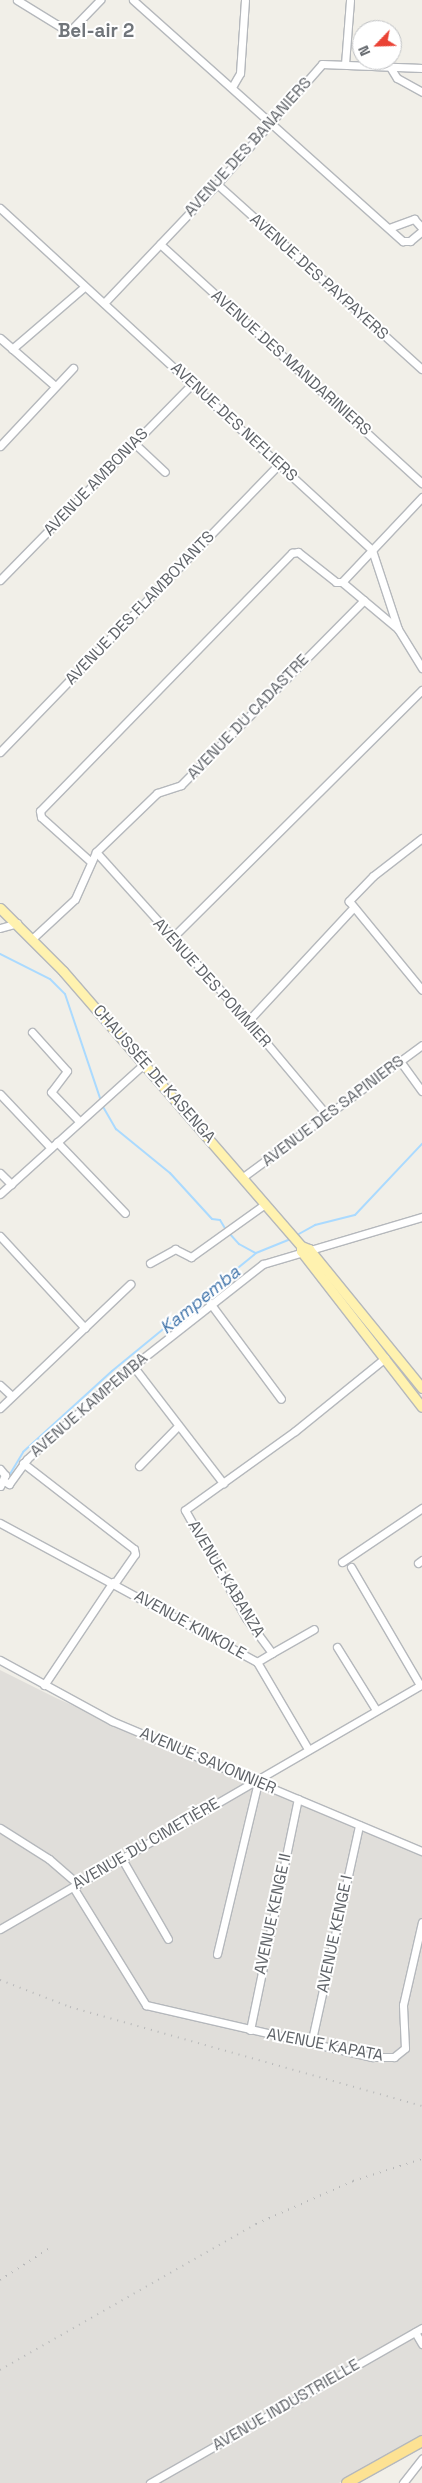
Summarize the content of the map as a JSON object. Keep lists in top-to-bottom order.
{
  "streets": {
    "main road": ["CHAUSSÉE DE KASENGA"],
    "street": [
      "AVENUE DES BANANIERS",
      "AVENUE DES PAYPAYERS",
      "AVENUE DES MANDARINIERS",
      "AVENUE DES NEFLIERS",
      "AVENUE AMBONIAS",
      "AVENUE DES FLAMBOYANTS",
      "AVENUE DU CADASTRE",
      "AVENUE DES POMMIER",
      "AVENUE DES SAPINIERS",
      "AVENUE KAMPEMBA",
      "AVENUE KABANZA",
      "AVENUE KINKOLE",
      "AVENUE SAVONNIER",
      "AVENUE DU CIMETIÈRE",
      "AVENUE KENGE II",
      "AVENUE KENGE I",
      "AVENUE KAPATA",
      "AVENUE INDUSTRIELLE"
    ]
  },
  "crossings": [
    ["AVENUE DES BANANIERS", "AVENUE DES PAYPAYERS"],
    ["AVENUE DES BANANIERS", "AVENUE DES MANDARINIERS"],
    ["AVENUE DES BANANIERS", "AVENUE DES NEFLIERS"],
    ["AVENUE DES NEFLIERS", "AVENUE AMBONIAS"],
    ["AVENUE DES NEFLIERS", "AVENUE DES FLAMBOYANTS"],
    ["AVENUE DU CADASTRE", "AVENUE DES POMMIER"],
    ["AVENUE DU CADASTRE", "CHAUSSÉE DE KASENGA"],
    ["AVENUE DES POMMIER", "AVENUE DES SAPINIERS"],
    ["CHAUSSÉE DE KASENGA", "AVENUE DES SAPINIERS"],
    ["CHAUSSÉE DE KASENGA", "AVENUE KAMPEMBA"],
    ["AVENUE KABANZA", "AVENUE KINKOLE"],
    ["AVENUE KINKOLE", "AVENUE DU CIMETIÈRE"],
    ["AVENUE SAVONNIER", "AVENUE DU CIMETIÈRE"],
    ["AVENUE SAVONNIER", "AVENUE KENGE II"],
    ["AVENUE SAVONNIER", "AVENUE KENGE I"],
    ["AVENUE DU CIMETIÈRE", "AVENUE KAPATA"],
    ["AVENUE KENGE II", "AVENUE KAPATA"],
    ["AVENUE KENGE I", "AVENUE KAPATA"]
  ],
  "districts": ["Bel-air 2"],
  "water": ["Kampemba"],
  "north": "bottom left"
}
